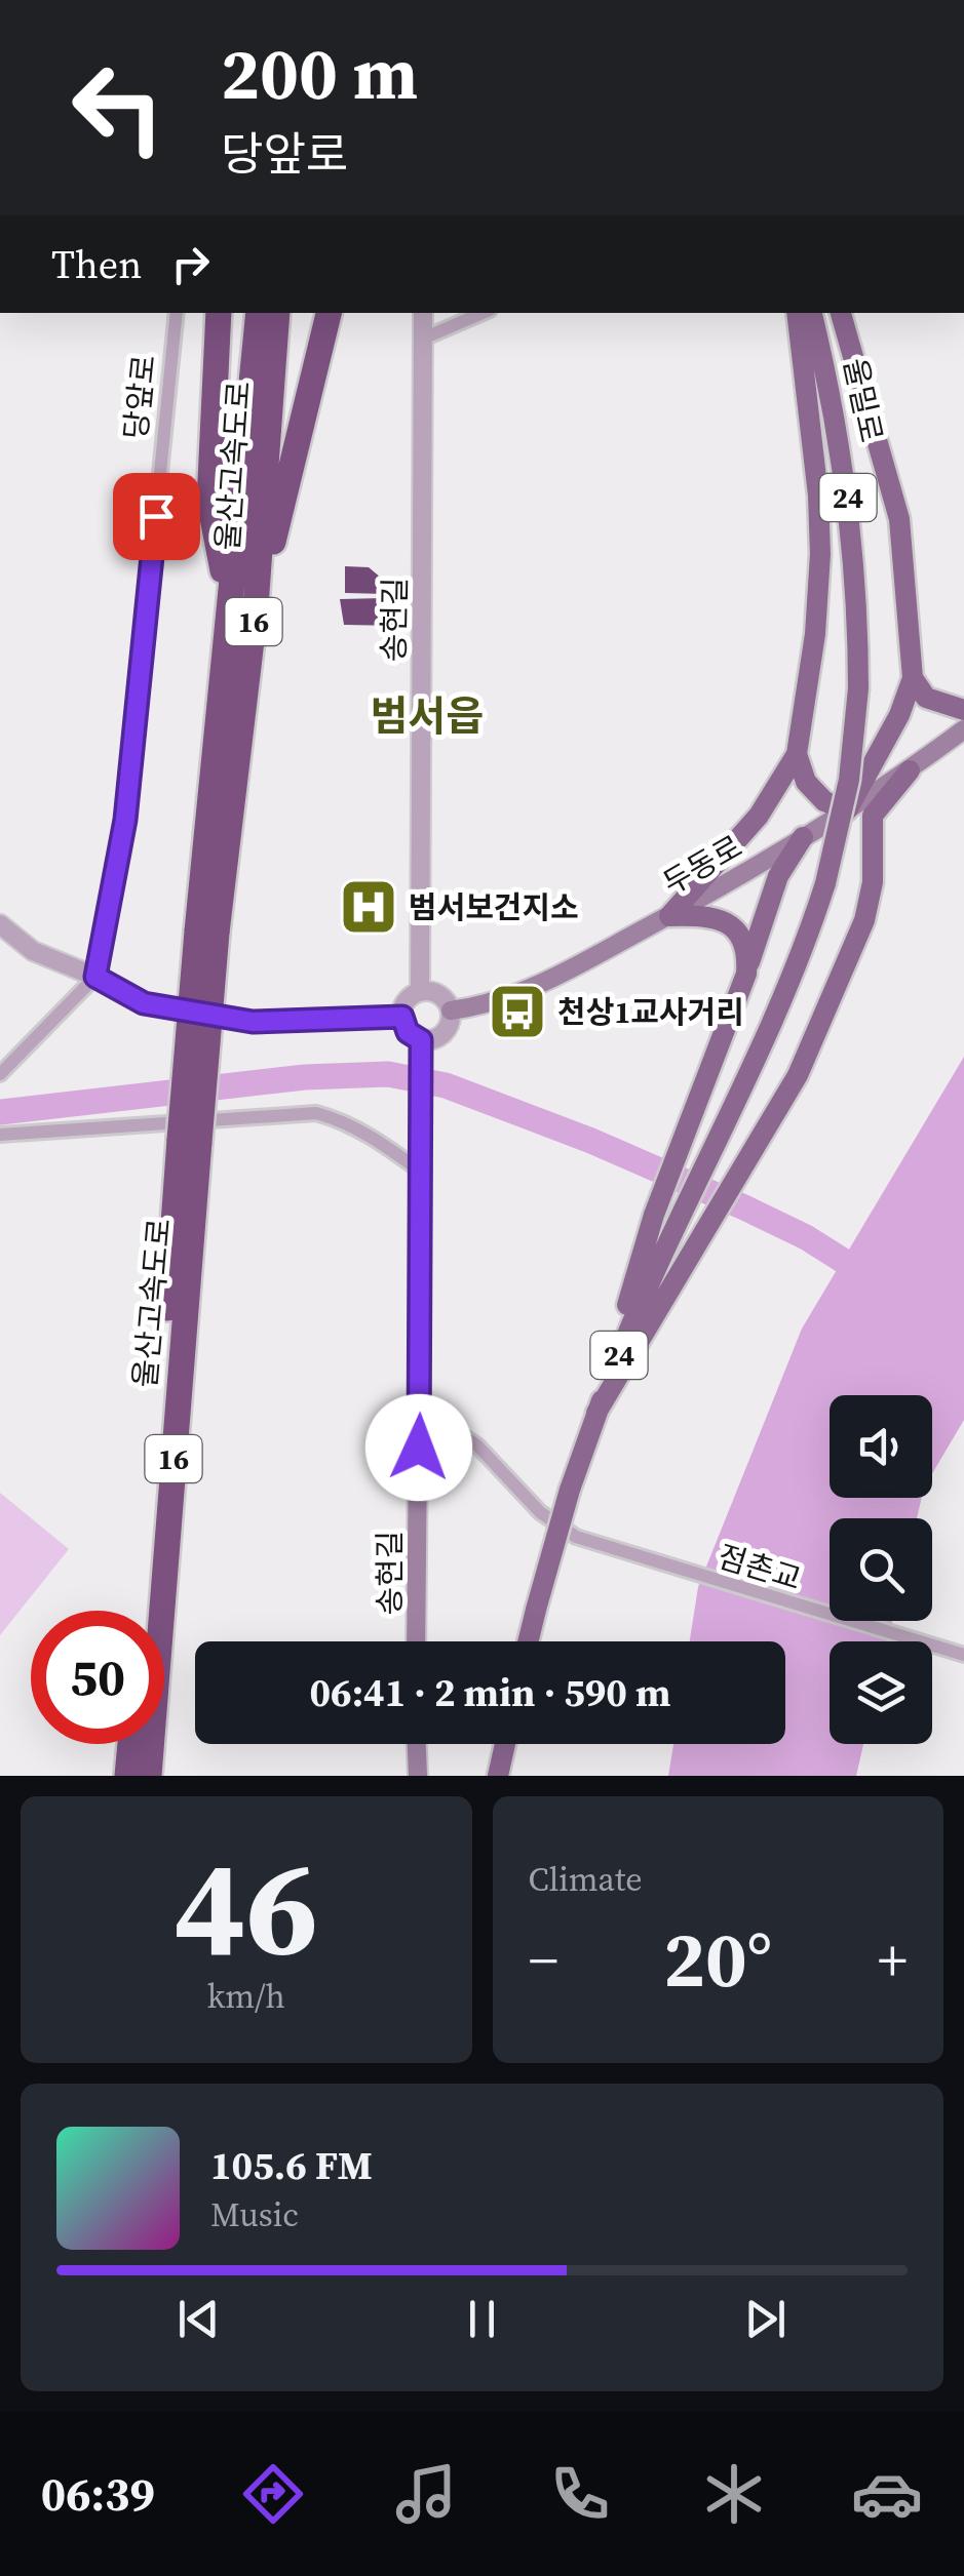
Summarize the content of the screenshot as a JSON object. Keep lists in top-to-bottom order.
{
  "streets": {
    "highway": ["울산고속도로", "16"],
    "main road": [
      "울밀로",
      "24",
      "송현길",
      "두동로"
    ],
    "street": ["당앞로", "점촌교"]
  },
  "crossings": [
    ["울밀로", "24"],
    ["울산고속도로", "16"],
    ["송현길", "두동로"],
    ["송현길", "점촌교"]
  ],
  "districts": ["범서읍"],
  "places": {
    "hospital": ["범서보건지소"],
    "bus stop": ["천상1교사거리"]
  },
  "page": {
    "turn": ["200 m", "당앞로"],
    "then": "Then",
    "limit": "50",
    "trip": "06:41 · 2 min · 590 m",
    "tile": [
      ["46", "km/h"],
      "Climate"
    ],
    "heat": ["−", "20°", "+"],
    "song": ["105.6 FM", "Music"],
    "tabs": "06:39"
  }
}
